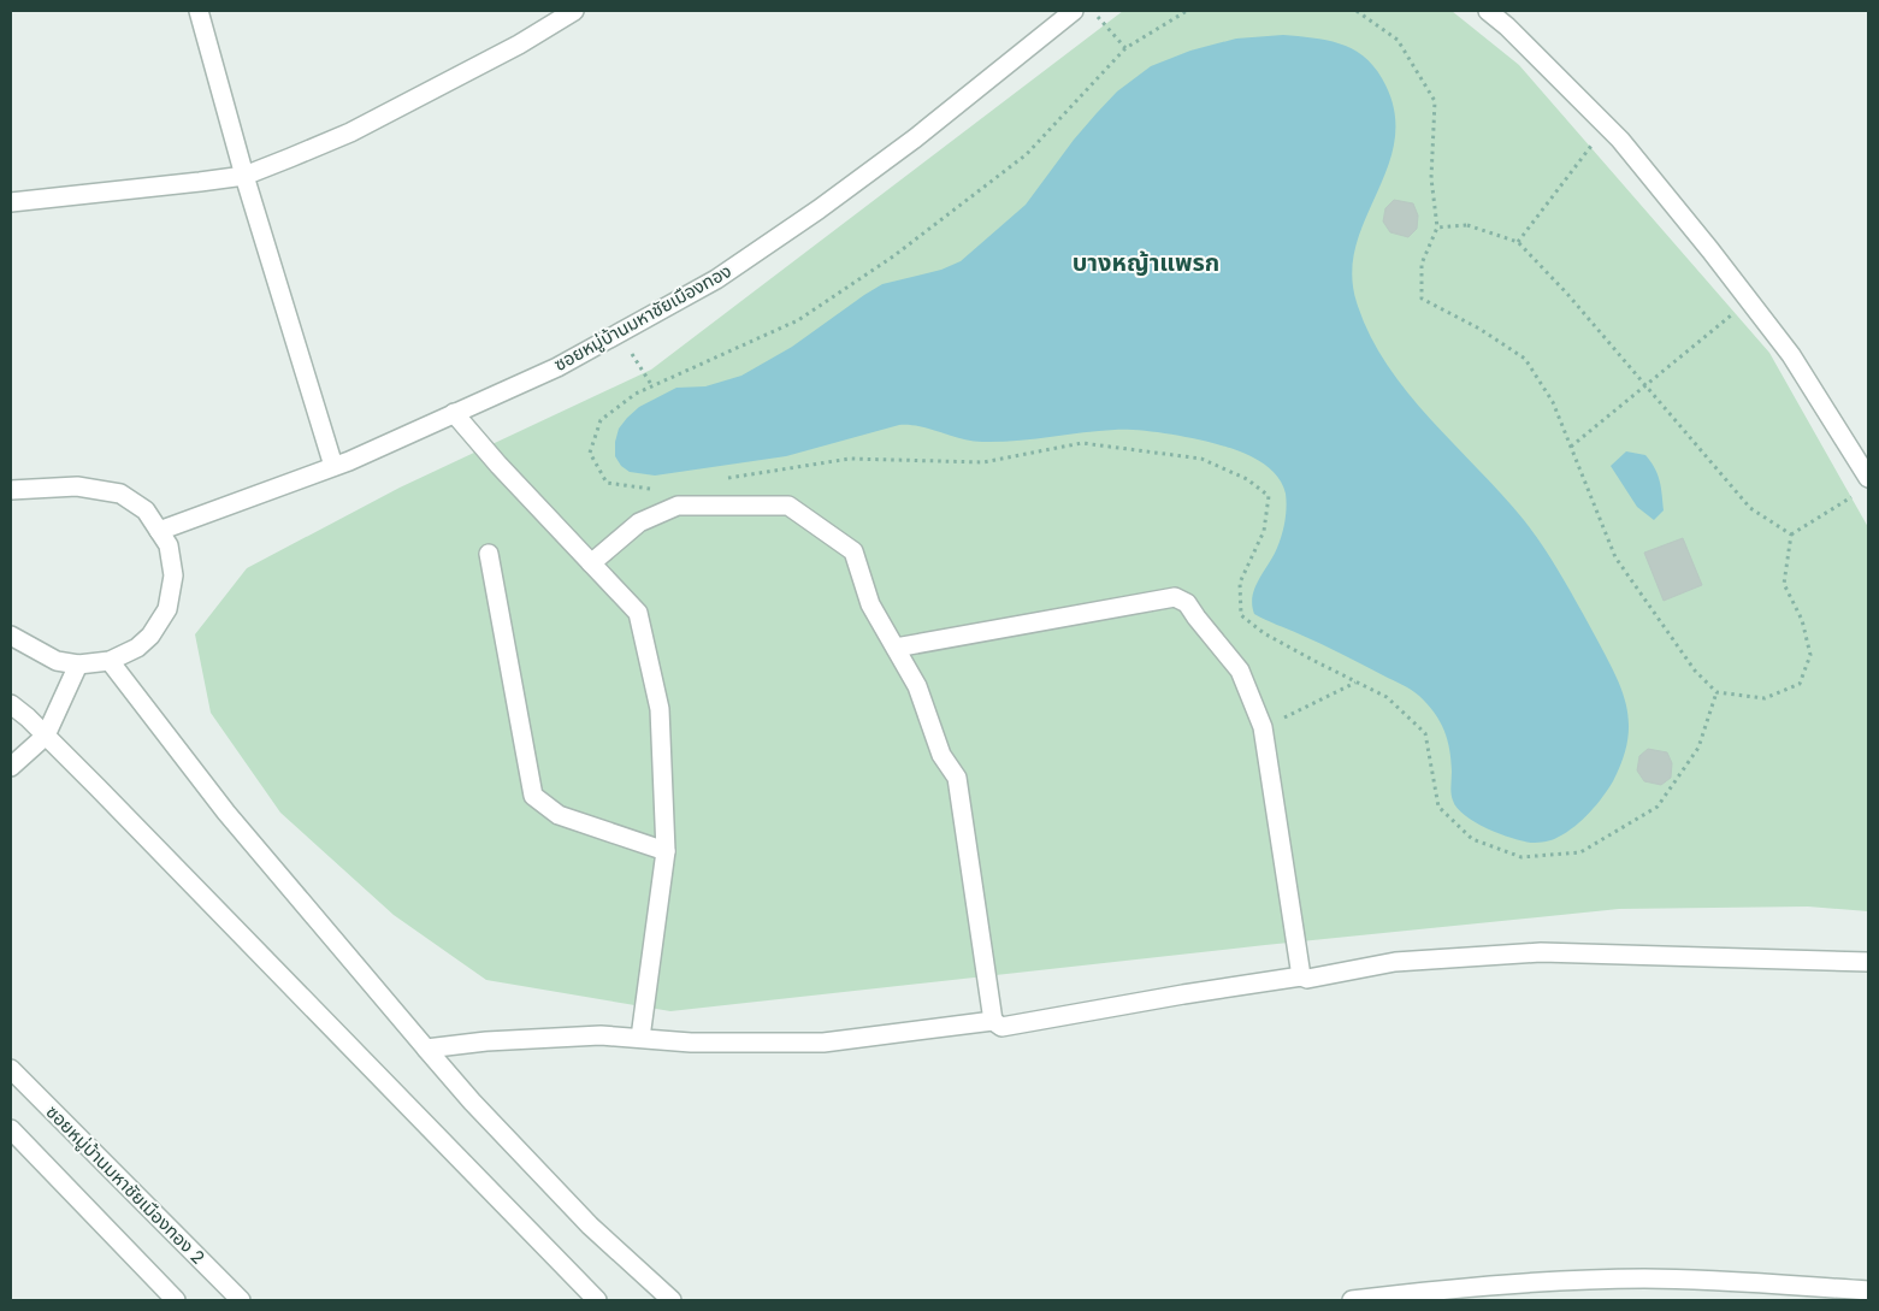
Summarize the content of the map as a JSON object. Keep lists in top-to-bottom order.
{
  "streets": {
    "street": ["ซอยหมู่บ้านมหาชัยเมืองทอง", "ซอยหมู่บ้านมหาชัยเมืองทอง 2"]
  },
  "districts": ["บางหญ้าแพรก"]
}
